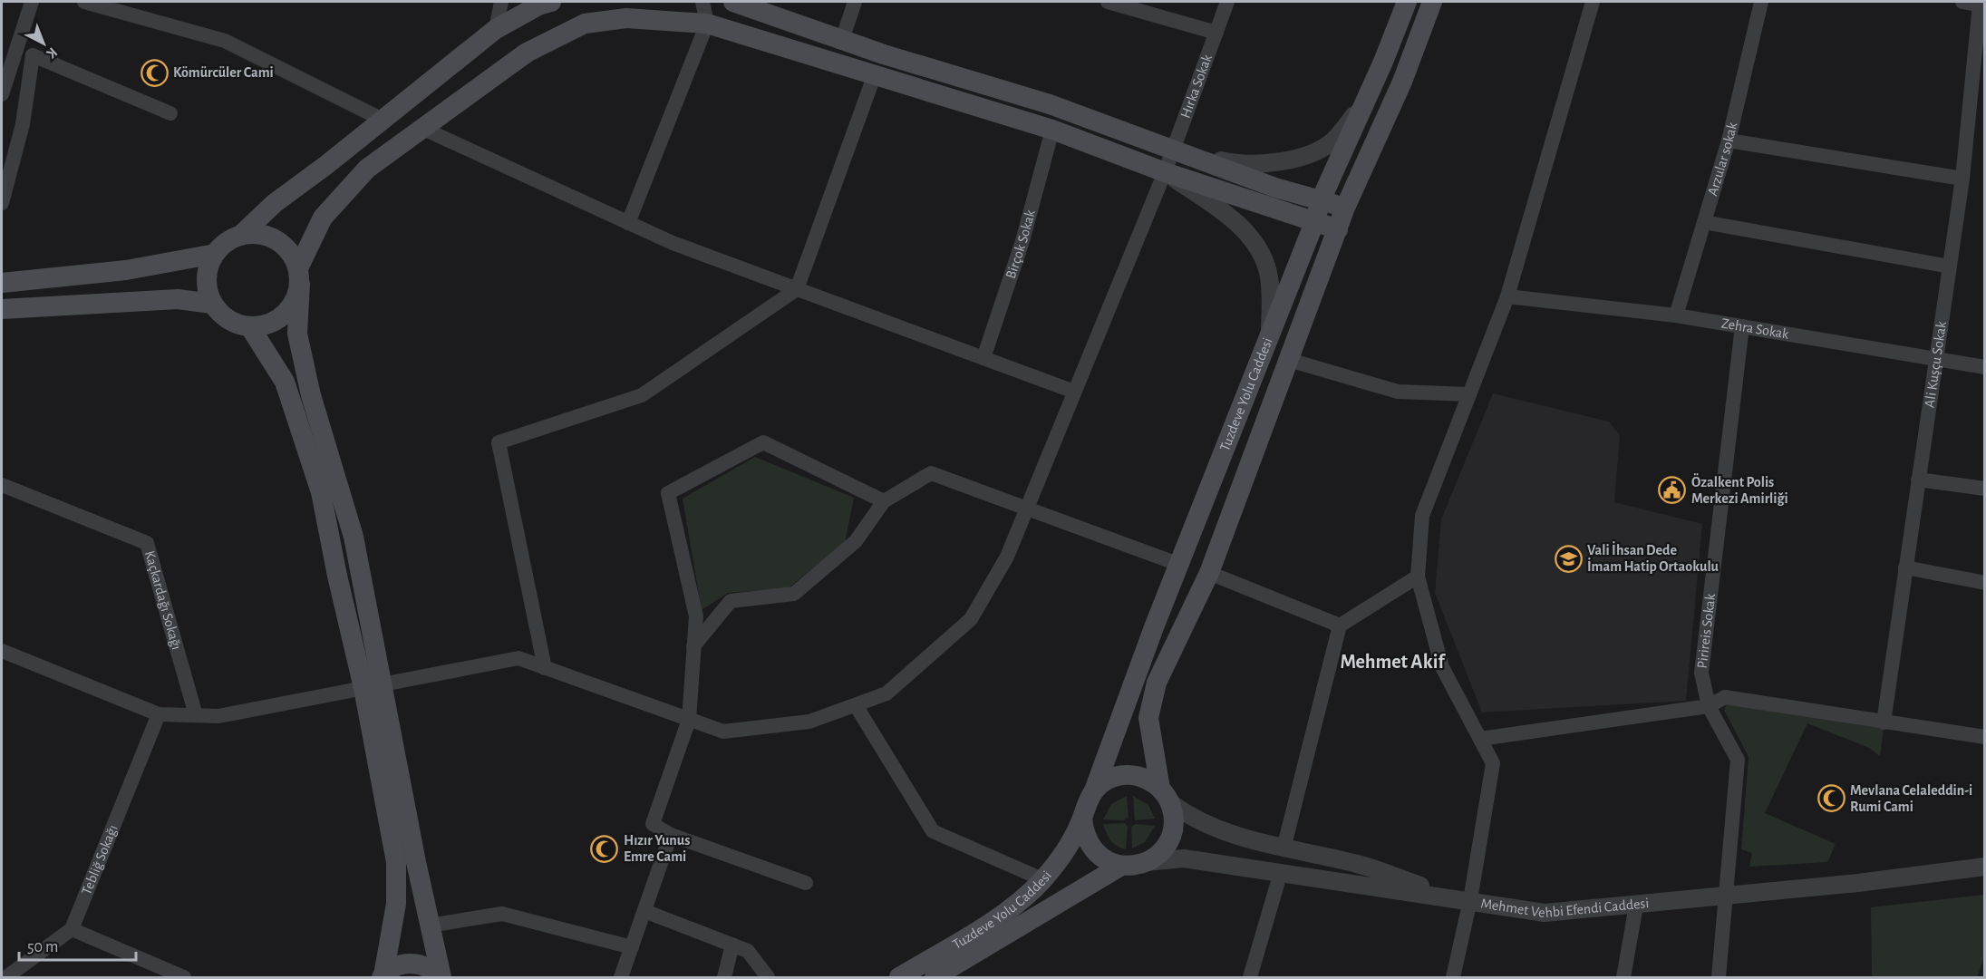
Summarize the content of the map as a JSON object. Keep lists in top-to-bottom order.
{
  "streets": {
    "main road": ["Tuzdeve Yolu Caddesi"],
    "street": [
      "Hırka Sokak",
      "Arzular sokak",
      "Birçok Sokak",
      "Zehra Sokak",
      "Ali Kuşçu Sokak",
      "Kaçkardağı Sokağı",
      "Pirireis Sokak",
      "Tebliğ Sokağı",
      "Mehmet Vehbi Efendi Caddesi"
    ]
  },
  "crossings": [
    ["Hırka Sokak", "Kaçkardağı Sokağı"],
    ["Hırka Sokak", "Tebliğ Sokağı"],
    ["Arzular sokak", "Zehra Sokak"],
    ["Zehra Sokak", "Ali Kuşçu Sokak"],
    ["Zehra Sokak", "Pirireis Sokak"],
    ["Tuzdeve Yolu Caddesi", "Mehmet Vehbi Efendi Caddesi"],
    ["Pirireis Sokak", "Mehmet Vehbi Efendi Caddesi"]
  ],
  "districts": ["Mehmet Akif"],
  "places": {
    "mosque": ["Kömürcüler Cami", "Mevlana Celaleddin-i Rumi Cami", "Hızır Yunus Emre Cami"],
    "public building": ["Özalkent Polis Merkezi Amirliği"],
    "school or university": ["Vali İhsan Dede İmam Hatip Ortaokulu"]
  },
  "scale_bar": "50 m",
  "north": "bottom right"
}
